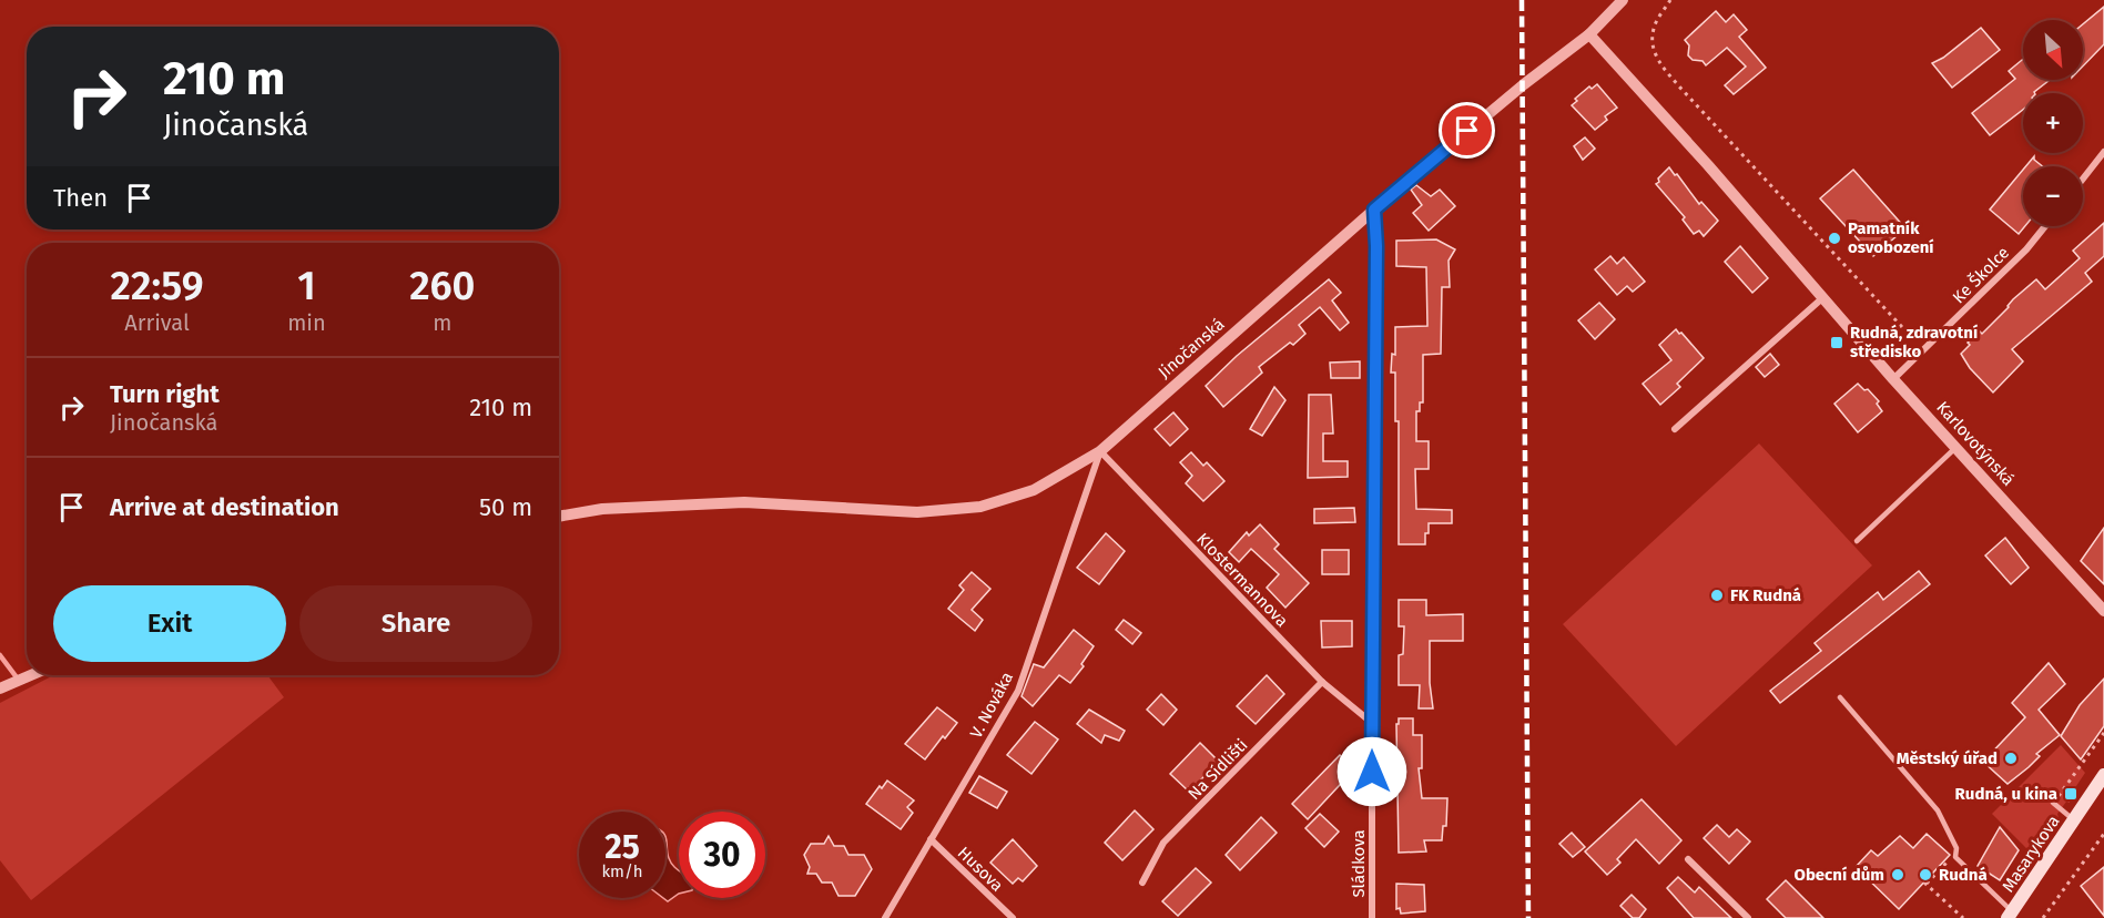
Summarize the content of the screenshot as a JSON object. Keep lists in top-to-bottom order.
{
  "streets": {
    "main road": ["Masarykova"],
    "street": [
      "Ke Školce",
      "Jinočanská",
      "Karlovotýnská",
      "Klostermannova",
      "V. Nováka",
      "Na Sídlišti",
      "Sládkova",
      "Husova"
    ]
  },
  "crossings": [
    ["Ke Školce", "Karlovotýnská"],
    ["Jinočanská", "Karlovotýnská"],
    ["Jinočanská", "Klostermannova"],
    ["Jinočanská", "V. Nováka"],
    ["Jinočanská", "Sládkova"],
    ["Klostermannova", "V. Nováka"],
    ["Klostermannova", "Na Sídlišti"],
    ["Klostermannova", "Sládkova"],
    ["V. Nováka", "Husova"]
  ],
  "places": {
    "other": [
      "Pamatník osvobození",
      "FK Rudná",
      "Městský úřad",
      "Obecní dům",
      "Rudná"
    ],
    "transit": ["Rudná, zdravotní středisko", "Rudná, u kina"]
  },
  "north": "bottom right",
  "page": {
    "map_buttons": ["+", "−"],
    "turn": ["210 m", "Jinočanská"],
    "then": "Then",
    "eta": [
      "22:59",
      "Arrival",
      "1",
      "min",
      "260",
      "m"
    ],
    "list": [
      {
        "name": "Turn right",
        "note": "Jinočanská",
        "value": "210 m"
      },
      {
        "name": "Arrive at destination",
        "value": "50 m"
      }
    ],
    "buttons": ["Exit", "Share"],
    "speed": "25 km/h",
    "limit": "30"
  }
}
